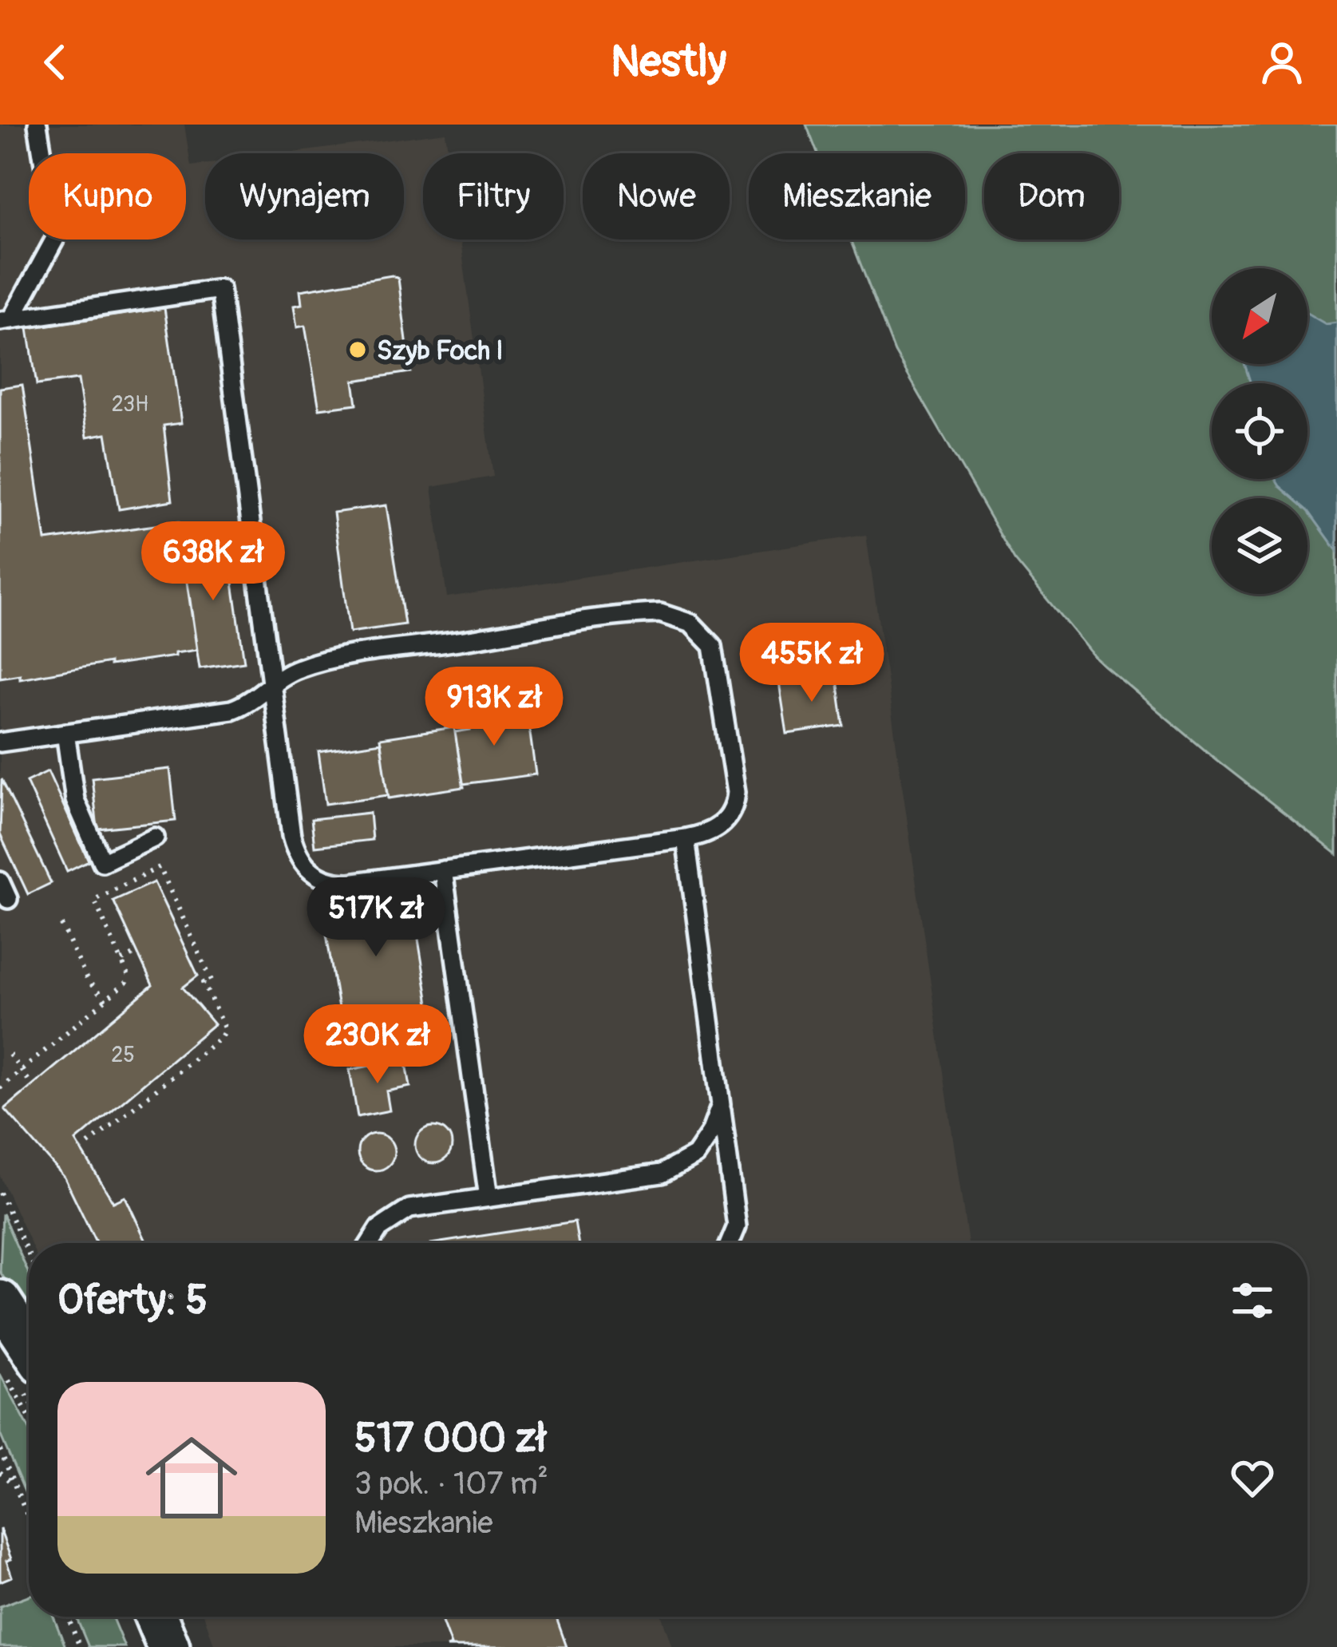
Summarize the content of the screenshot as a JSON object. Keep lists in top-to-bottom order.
{
  "places": ["Szyb Foch I"],
  "house_numbers": ["23H", "25"],
  "north": "bottom left",
  "page": {
    "header": "Nestly",
    "chip": [
      "Kupno",
      "Wynajem",
      "Filtry",
      "Nowe",
      "Mieszkanie",
      "Dom"
    ],
    "price": [
      "638K zł",
      "455K zł",
      "913K zł",
      "517K zł",
      "230K zł"
    ],
    "heading": "Oferty: 5",
    "list": [
      {
        "name": "517 000 zł",
        "note": "3 pok. · 107 m² · Mieszkanie"
      }
    ]
  }
}
